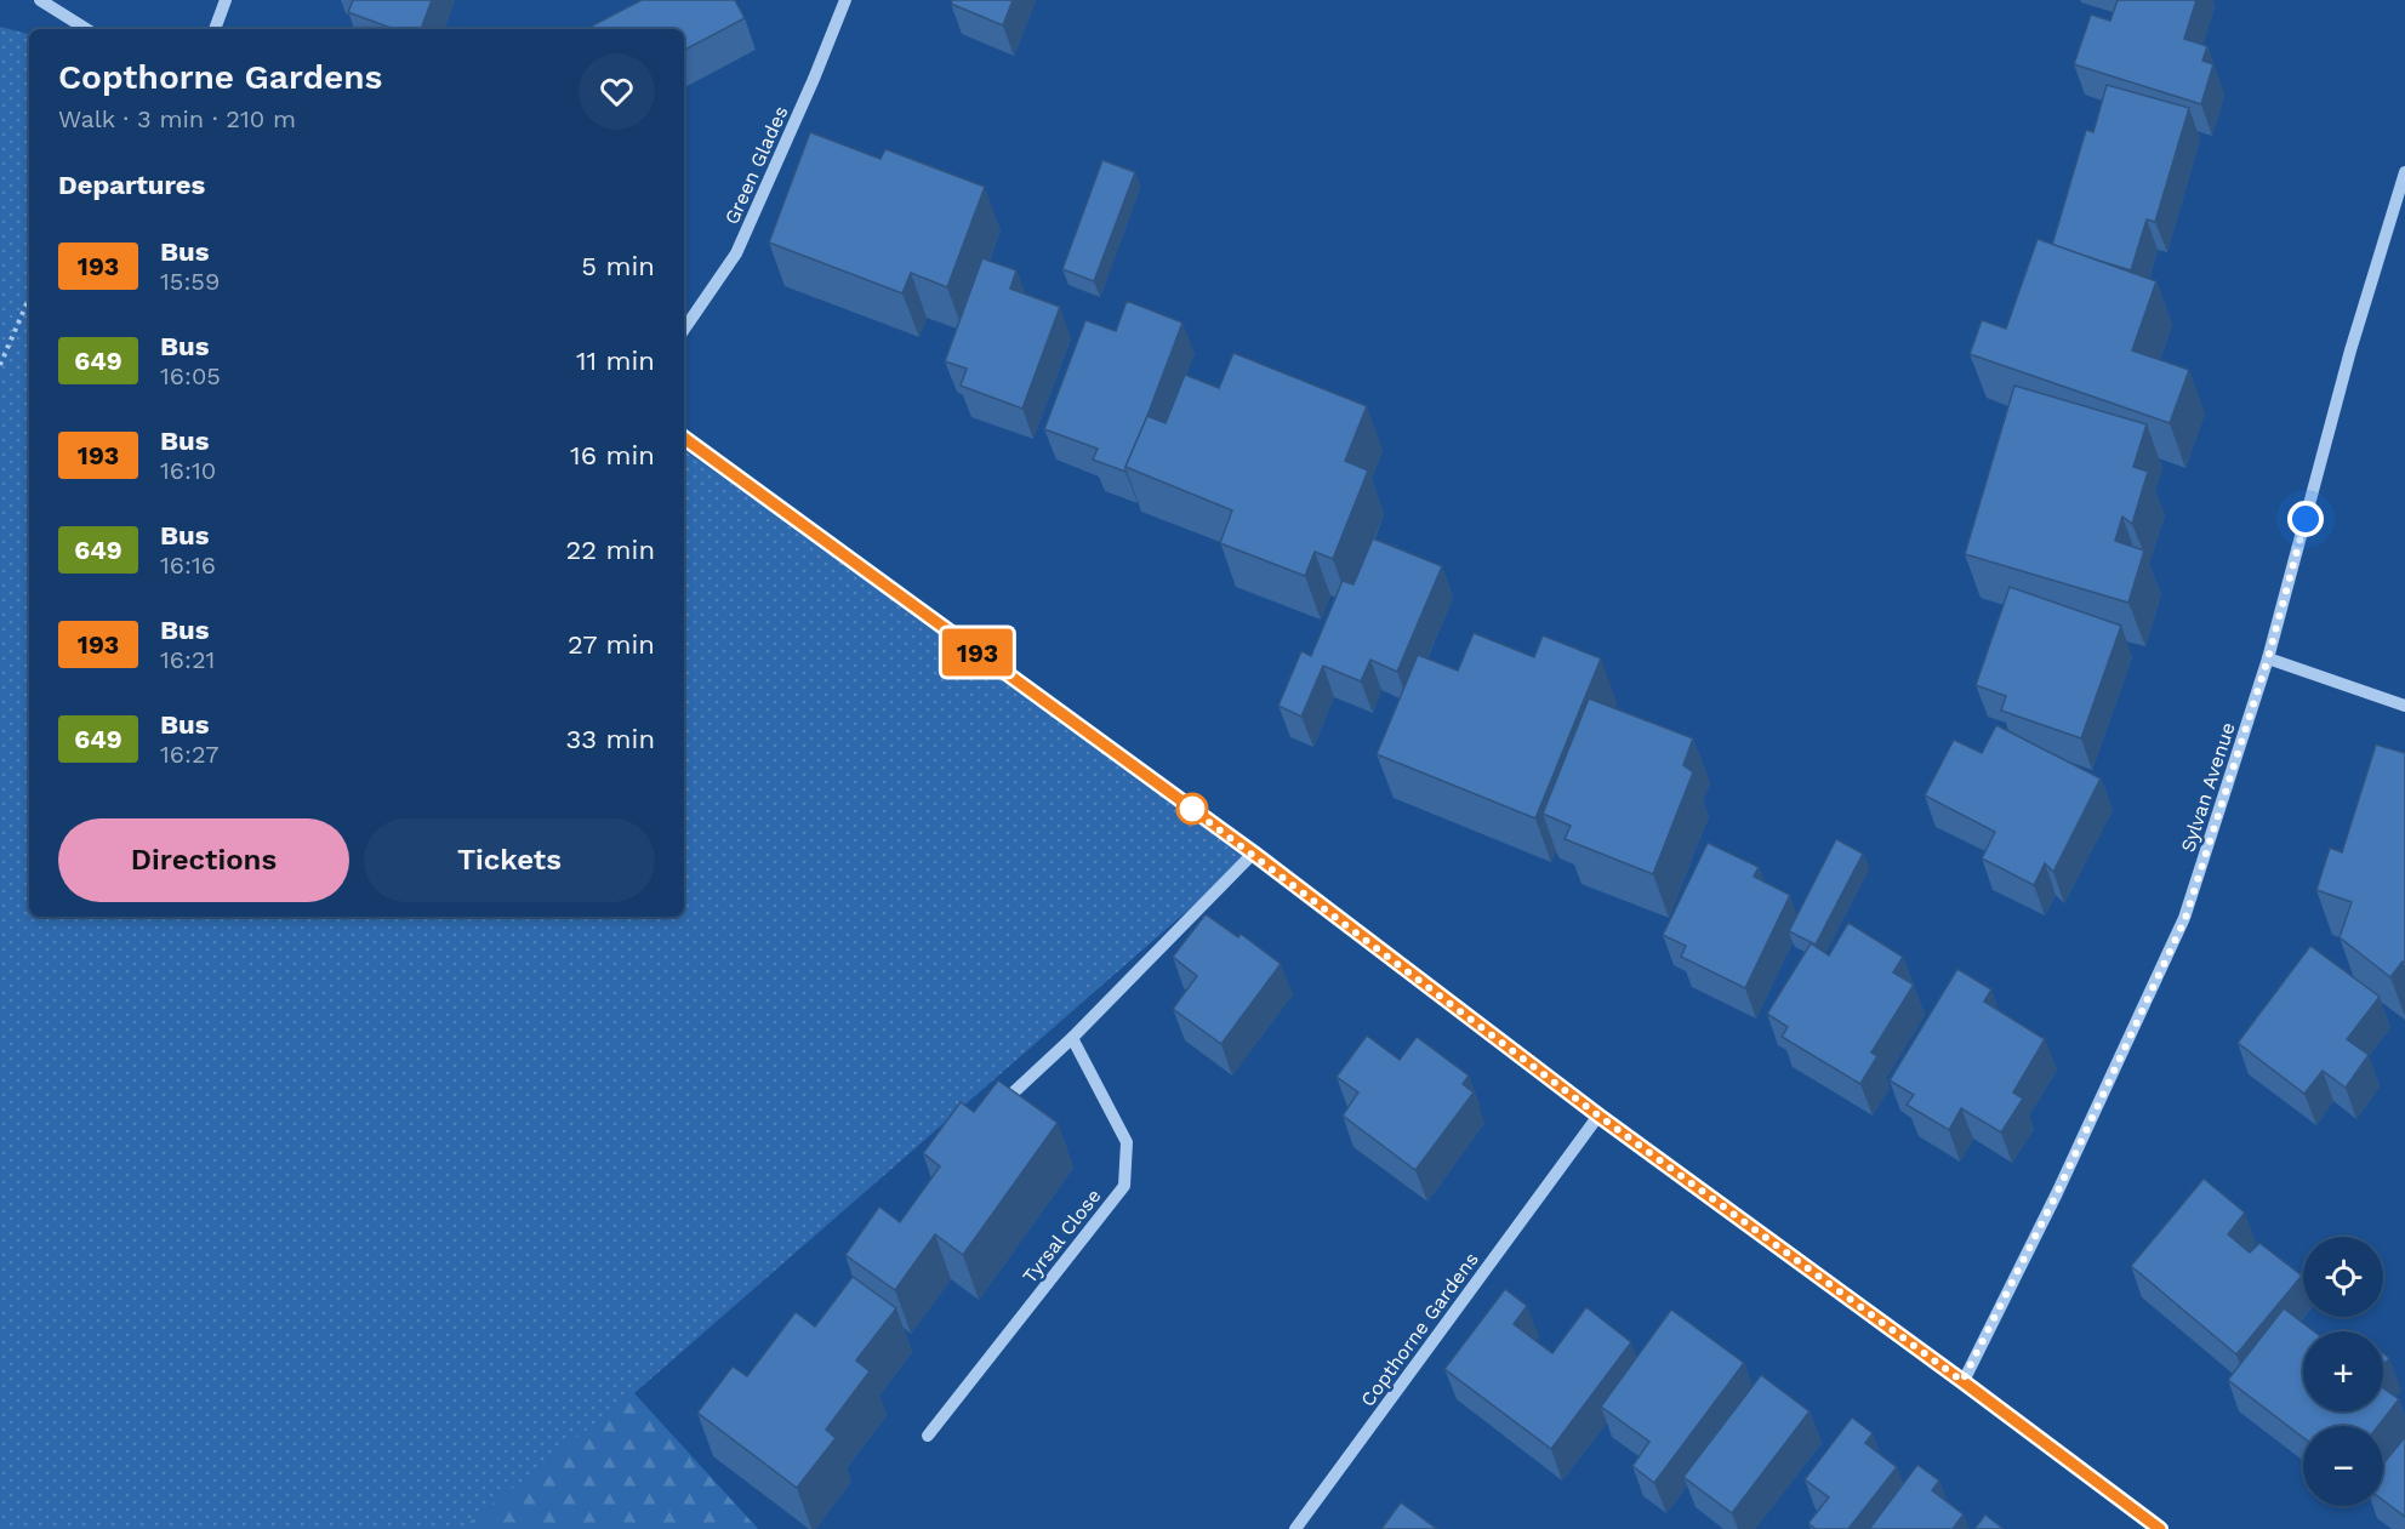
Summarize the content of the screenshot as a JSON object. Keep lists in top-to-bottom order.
{
  "streets": {
    "street": [
      "Green Glades",
      "Sylvan Avenue",
      "Tyrsal Close",
      "Copthorne Gardens"
    ]
  },
  "lines": ["bus line 193"],
  "page": {
    "on_map": "193",
    "heading": [
      ["Copthorne Gardens", "Walk · 3 min · 210 m"],
      "Departures"
    ],
    "list": [
      {
        "mark": "193",
        "name": "Bus",
        "note": "15:59",
        "value": "5 min"
      },
      {
        "mark": "649",
        "name": "Bus",
        "note": "16:05",
        "value": "11 min"
      },
      {
        "mark": "193",
        "name": "Bus",
        "note": "16:10",
        "value": "16 min"
      },
      {
        "mark": "649",
        "name": "Bus",
        "note": "16:16",
        "value": "22 min"
      },
      {
        "mark": "193",
        "name": "Bus",
        "note": "16:21",
        "value": "27 min"
      },
      {
        "mark": "649",
        "name": "Bus",
        "note": "16:27",
        "value": "33 min"
      }
    ],
    "buttons": ["Directions", "Tickets"],
    "map_buttons": ["+", "−"]
  }
}
